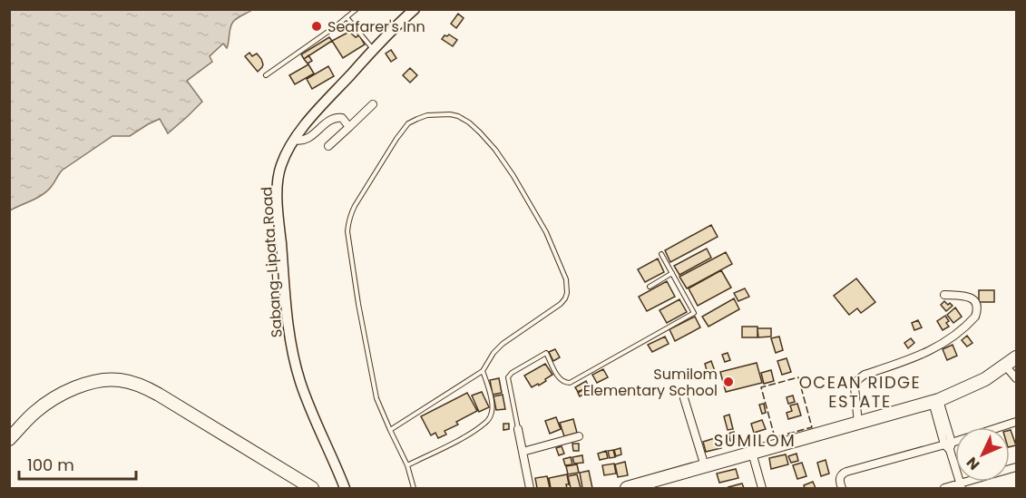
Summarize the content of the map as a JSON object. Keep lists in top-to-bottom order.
{
  "streets": {
    "main road": ["Sabang-Lipata Road"]
  },
  "districts": ["OCEAN RIDGE ESTATE", "SUMILOM"],
  "places": ["Seafarer's Inn", "Sumilom Elementary School"],
  "scale_bar": "100 m",
  "north": "bottom left"
}
